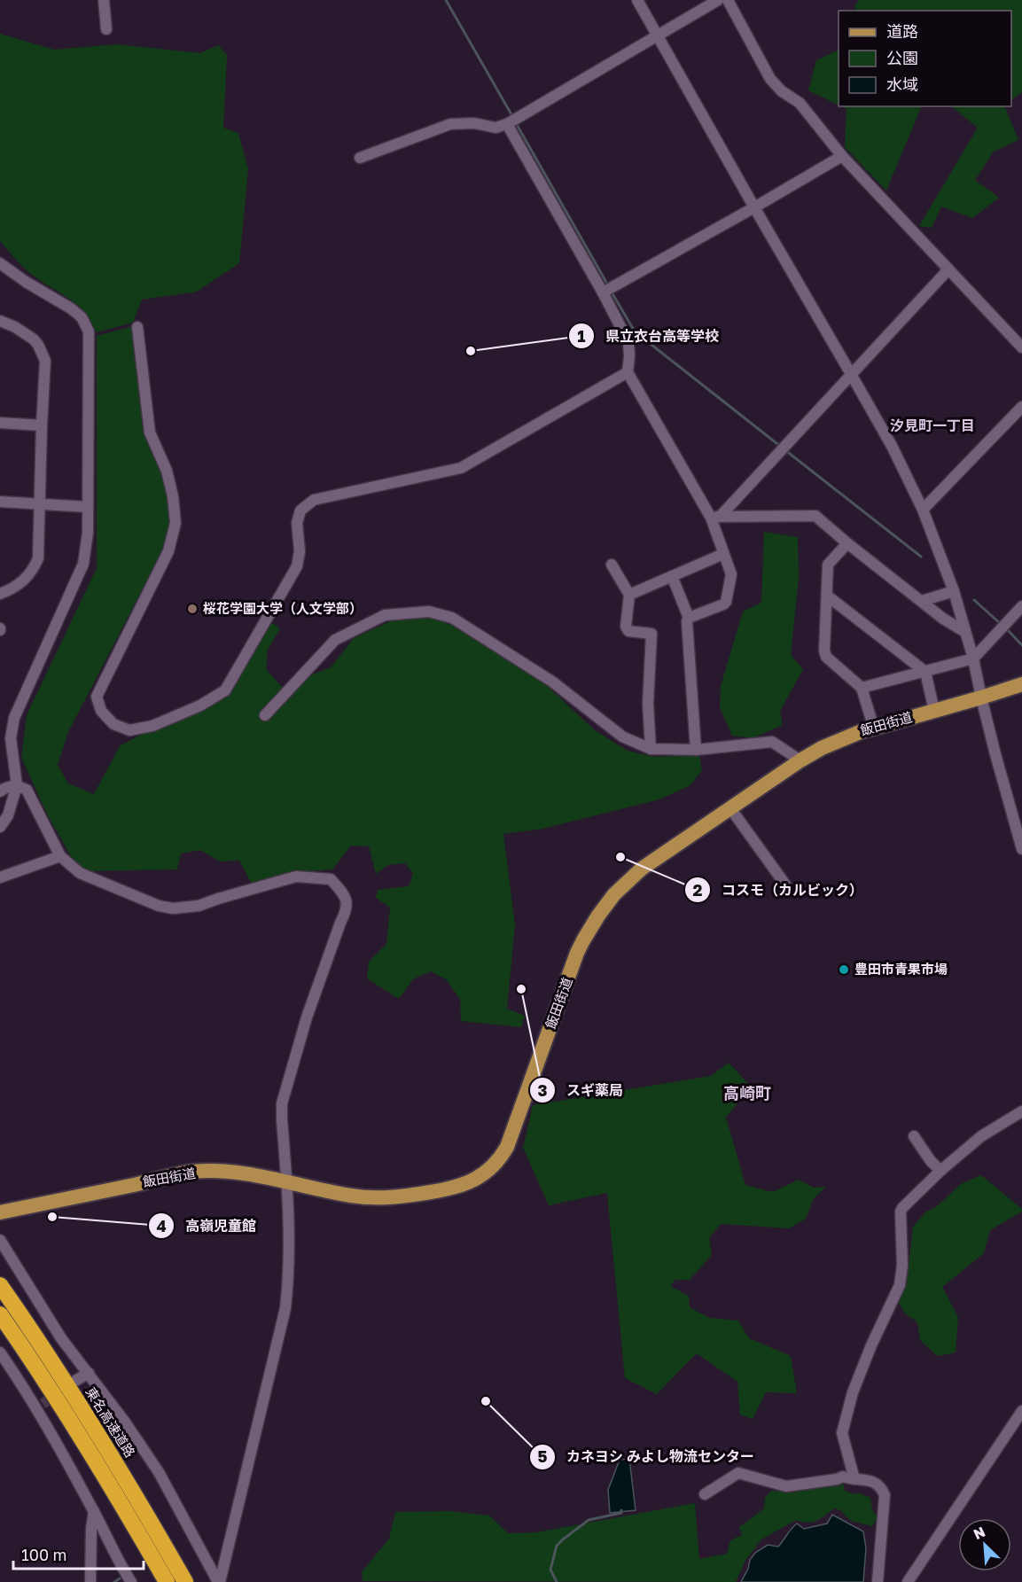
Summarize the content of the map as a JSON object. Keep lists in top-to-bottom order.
{
  "streets": {
    "highway": ["東名高速道路"],
    "main road": ["飯田街道"]
  },
  "districts": ["汐見町一丁目", "高崎町"],
  "places": [
    "県立衣台高等学校",
    "桜花学園大学（人文学部）",
    "コスモ（カルビック）",
    "豊田市青果市場",
    "スギ薬局",
    "高嶺児童館",
    "カネヨシ みよし物流センター"
  ],
  "legend": ["道路", "公園", "水域"],
  "scale_bar": "100 m",
  "north": "top left"
}
